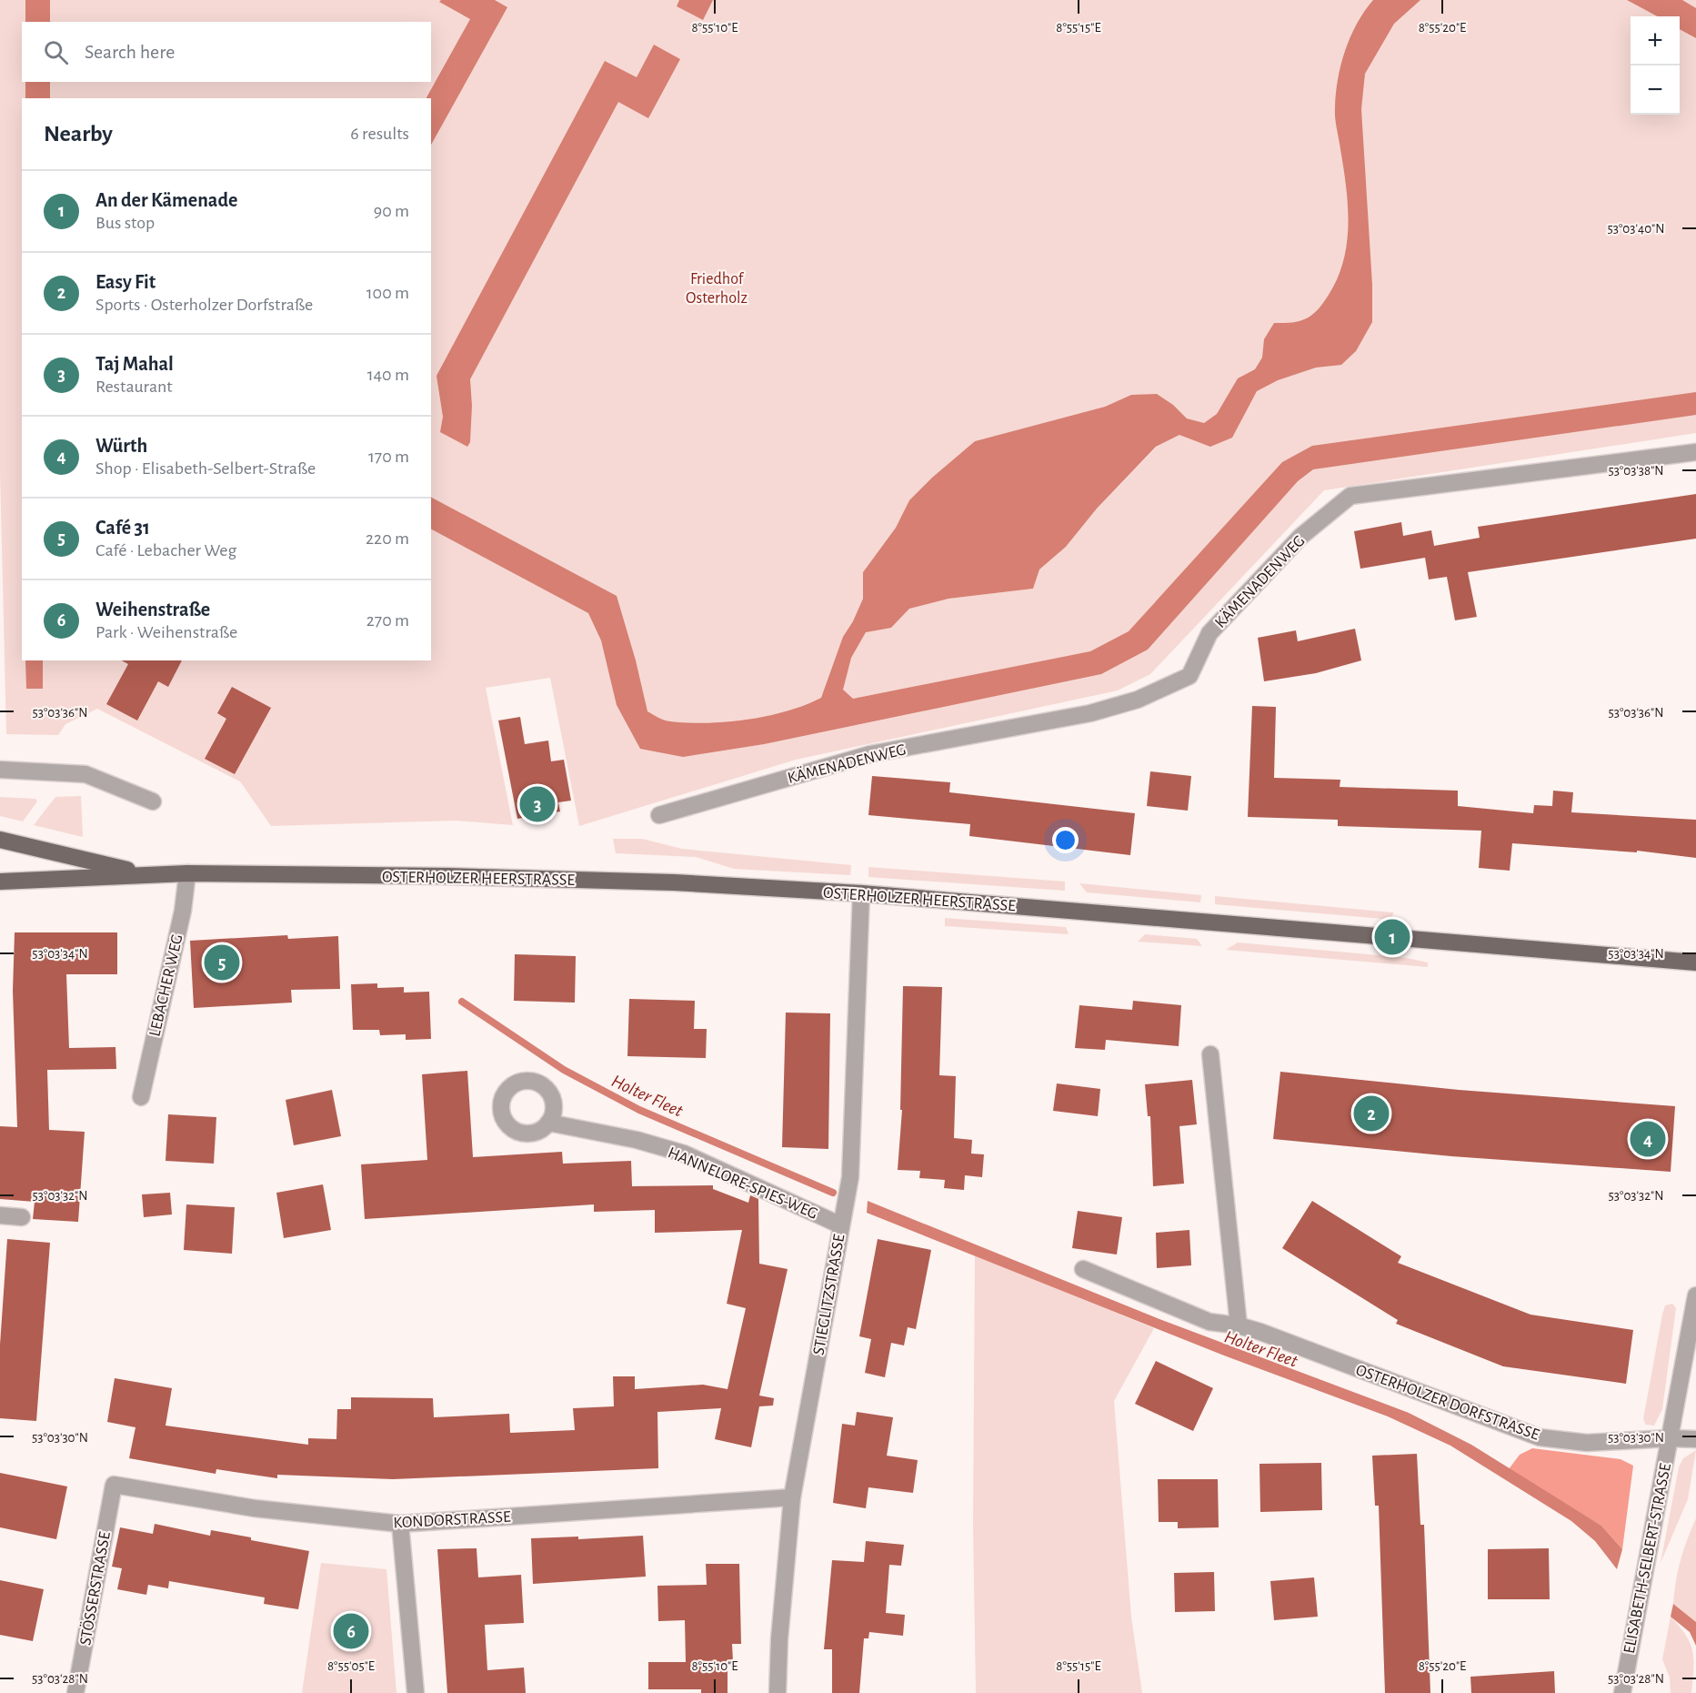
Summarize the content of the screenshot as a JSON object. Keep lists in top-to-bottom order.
{
  "streets": {
    "main road": ["OSTERHOLZER HEERSTRASSE"],
    "street": [
      "KÄMENADENWEG",
      "LEBACHER WEG",
      "HANNELORE-SPIES-WEG",
      "STIEGLITZSTRASSE",
      "OSTERHOLZER DORFSTRASSE",
      "KONDORSTRASSE",
      "ELISABETH-SELBERT-STRASSE",
      "STÖSSERSTRASSE"
    ]
  },
  "crossings": [
    ["OSTERHOLZER HEERSTRASSE", "LEBACHER WEG"],
    ["OSTERHOLZER HEERSTRASSE", "STIEGLITZSTRASSE"],
    ["HANNELORE-SPIES-WEG", "STIEGLITZSTRASSE"],
    ["STIEGLITZSTRASSE", "KONDORSTRASSE"],
    ["OSTERHOLZER DORFSTRASSE", "ELISABETH-SELBERT-STRASSE"],
    ["KONDORSTRASSE", "STÖSSERSTRASSE"]
  ],
  "water": ["Holter Fleet"],
  "parks": ["Friedhof Osterholz"],
  "page": {
    "map_buttons": ["+", "−"],
    "search": "Search here",
    "heading": ["Nearby", "6 results"],
    "list": [
      {
        "mark": "1",
        "name": "An der Kämenade",
        "note": "Bus stop",
        "value": "90 m"
      },
      {
        "mark": "2",
        "name": "Easy Fit",
        "note": "Sports · Osterholzer Dorfstraße",
        "value": "100 m"
      },
      {
        "mark": "3",
        "name": "Taj Mahal",
        "note": "Restaurant",
        "value": "140 m"
      },
      {
        "mark": "4",
        "name": "Würth",
        "note": "Shop · Elisabeth-Selbert-Straße",
        "value": "170 m"
      },
      {
        "mark": "5",
        "name": "Café 31",
        "note": "Café · Lebacher Weg",
        "value": "220 m"
      },
      {
        "mark": "6",
        "name": "Weihenstraße",
        "note": "Park · Weihenstraße",
        "value": "270 m"
      }
    ],
    "pins": [
      "3",
      "1",
      "5",
      "2",
      "4",
      "6"
    ]
  },
  "coordinates": [
    "8°55'10\"E",
    "8°55'15\"E",
    "8°55'20\"E",
    "53°03'40\"N",
    "53°03'38\"N",
    "53°03'36\"N",
    "53°03'34\"N",
    "53°03'32\"N",
    "53°03'30\"N",
    "8°55'05\"E",
    "53°03'28\"N"
  ]
}
